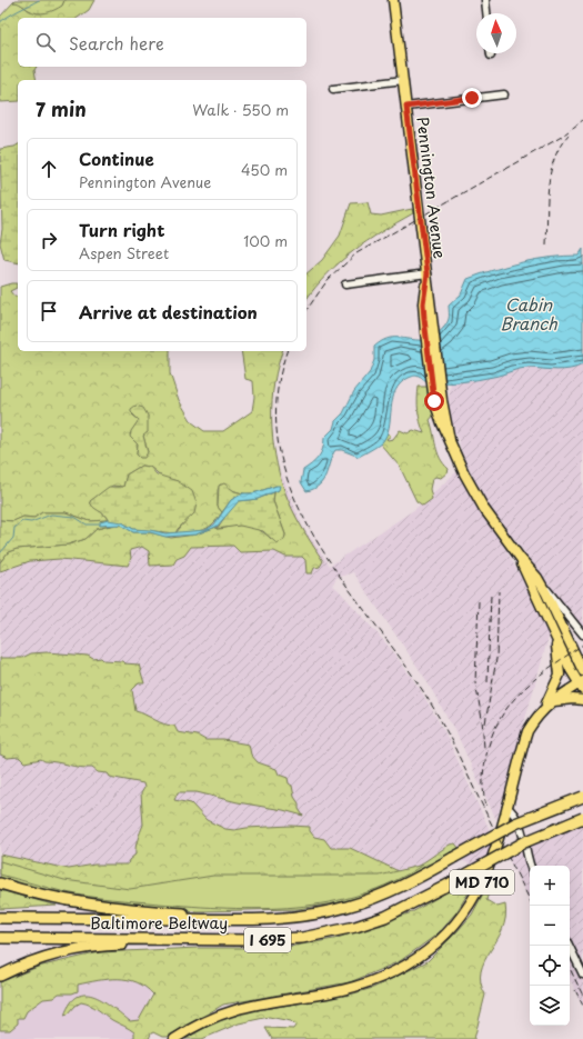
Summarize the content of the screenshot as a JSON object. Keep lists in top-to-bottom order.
{
  "streets": {
    "highway": ["Baltimore Beltway", "I 695"],
    "main road": ["Pennington Avenue", "MD 710"]
  },
  "crossings": [
    ["Pennington Avenue", "MD 710"]
  ],
  "water": ["Cabin Branch"],
  "north": "top",
  "page": {
    "search": "Search here",
    "heading": ["7 min", "Walk · 550 m"],
    "list": [
      ["Continue", "Pennington Avenue", "450 m"],
      ["Turn right", "Aspen Street", "100 m"],
      "Arrive at destination"
    ],
    "map_buttons": ["+", "−"]
  }
}
